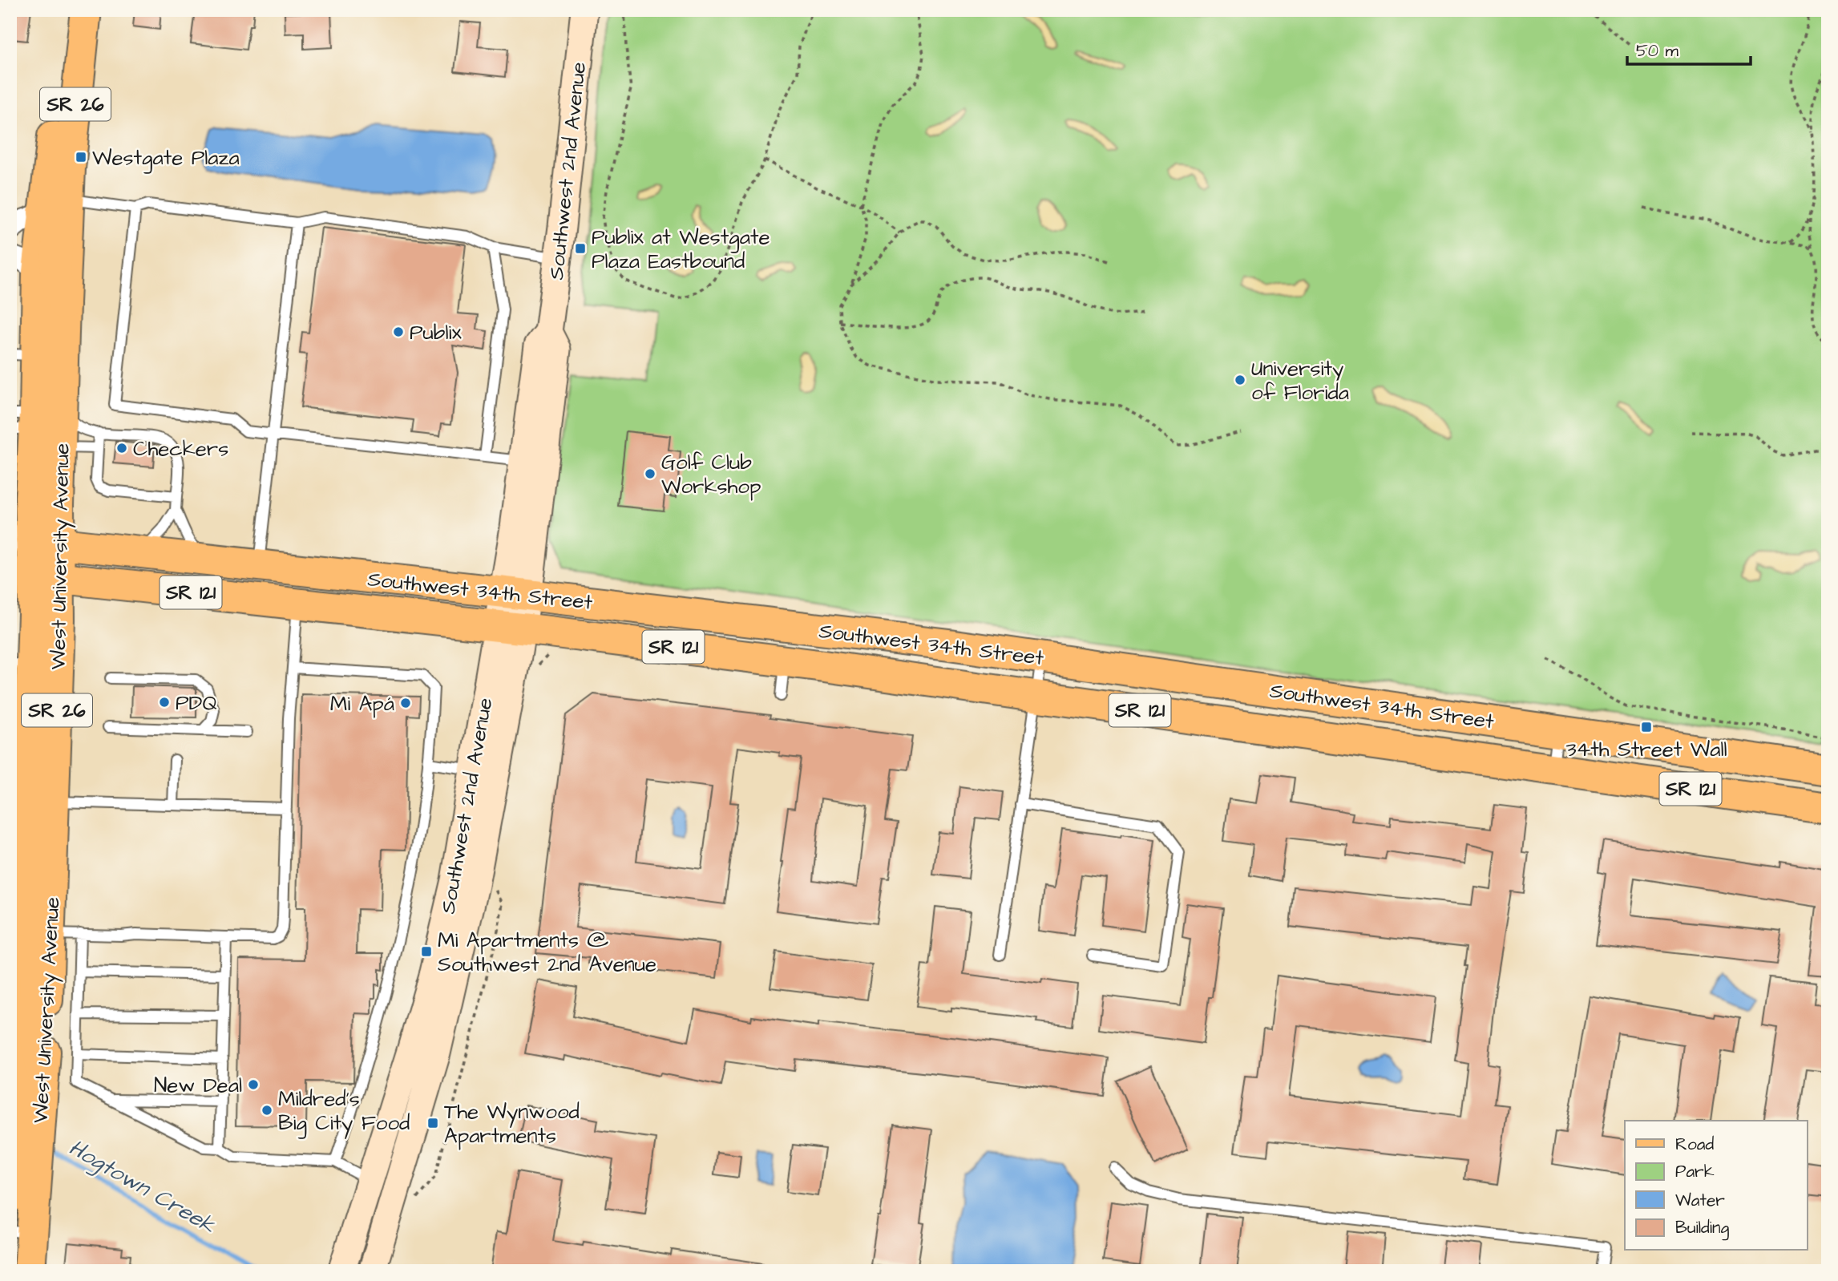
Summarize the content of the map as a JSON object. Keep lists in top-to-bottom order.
{
  "streets": {
    "main road": [
      "SR 26",
      "Southwest 2nd Avenue",
      "West University Avenue",
      "Southwest 34th Street",
      "SR 121"
    ]
  },
  "crossings": [
    ["Southwest 2nd Avenue", "Southwest 34th Street"],
    ["West University Avenue", "Southwest 34th Street"]
  ],
  "water": ["Hogtown Creek"],
  "places": {
    "transit": [
      "Westgate Plaza",
      "Publix at Westgate Plaza Eastbound",
      "34th Street Wall",
      "Mi Apartments @ Southwest 2nd Avenue",
      "The Wynwood Apartments"
    ],
    "other": [
      "Publix",
      "University of Florida",
      "Checkers",
      "Golf Club Workshop",
      "PDQ",
      "Mi Apá",
      "New Deal",
      "Mildred's Big City Food"
    ]
  },
  "legend": [
    "Road",
    "Park",
    "Water",
    "Building"
  ],
  "scale_bar": "50 m"
}
